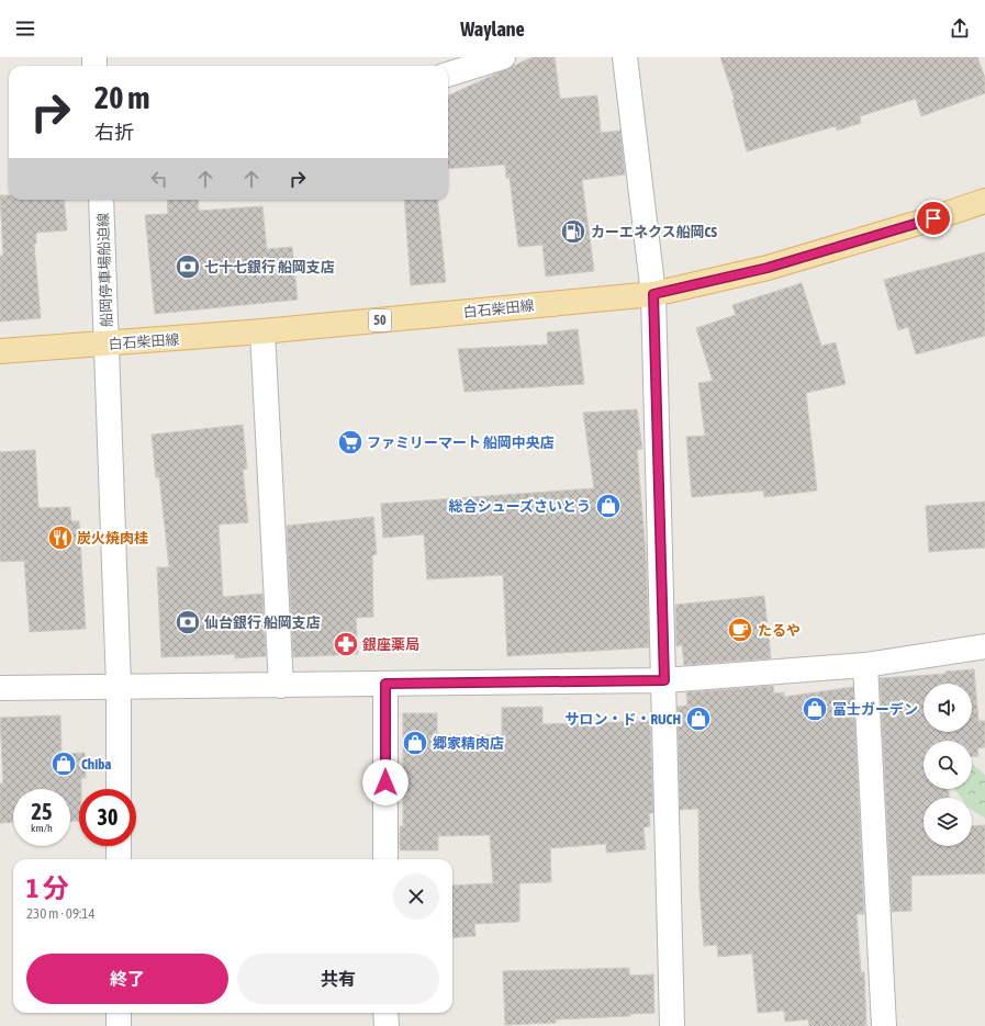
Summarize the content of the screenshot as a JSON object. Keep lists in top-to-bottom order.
{
  "streets": {
    "main road": ["白石柴田線", "50"],
    "street": ["船岡停車場船迫線"]
  },
  "crossings": [
    ["船岡停車場船迫線", "白石柴田線"]
  ],
  "places": {
    "fuel station": ["カーエネクス船岡CS"],
    "bank": ["七十七銀行 船岡支店", "仙台銀行 船岡支店"],
    "supermarket": ["ファミリーマート 船岡中央店"],
    "shop": [
      "総合シューズさいとう",
      "冨士ガーデン",
      "サロン・ド・RUCH",
      "郷家精肉店",
      "Chiba"
    ],
    "restaurant": ["炭火焼肉桂"],
    "cafe": ["たるや"],
    "pharmacy": ["銀座薬局"]
  },
  "page": {
    "header": "Waylane",
    "turn": ["20 m", "右折"],
    "speed": "25 km/h",
    "limit": "30",
    "heading": ["1 分", "230 m · 09:14"],
    "buttons": ["終了", "共有"]
  }
}
